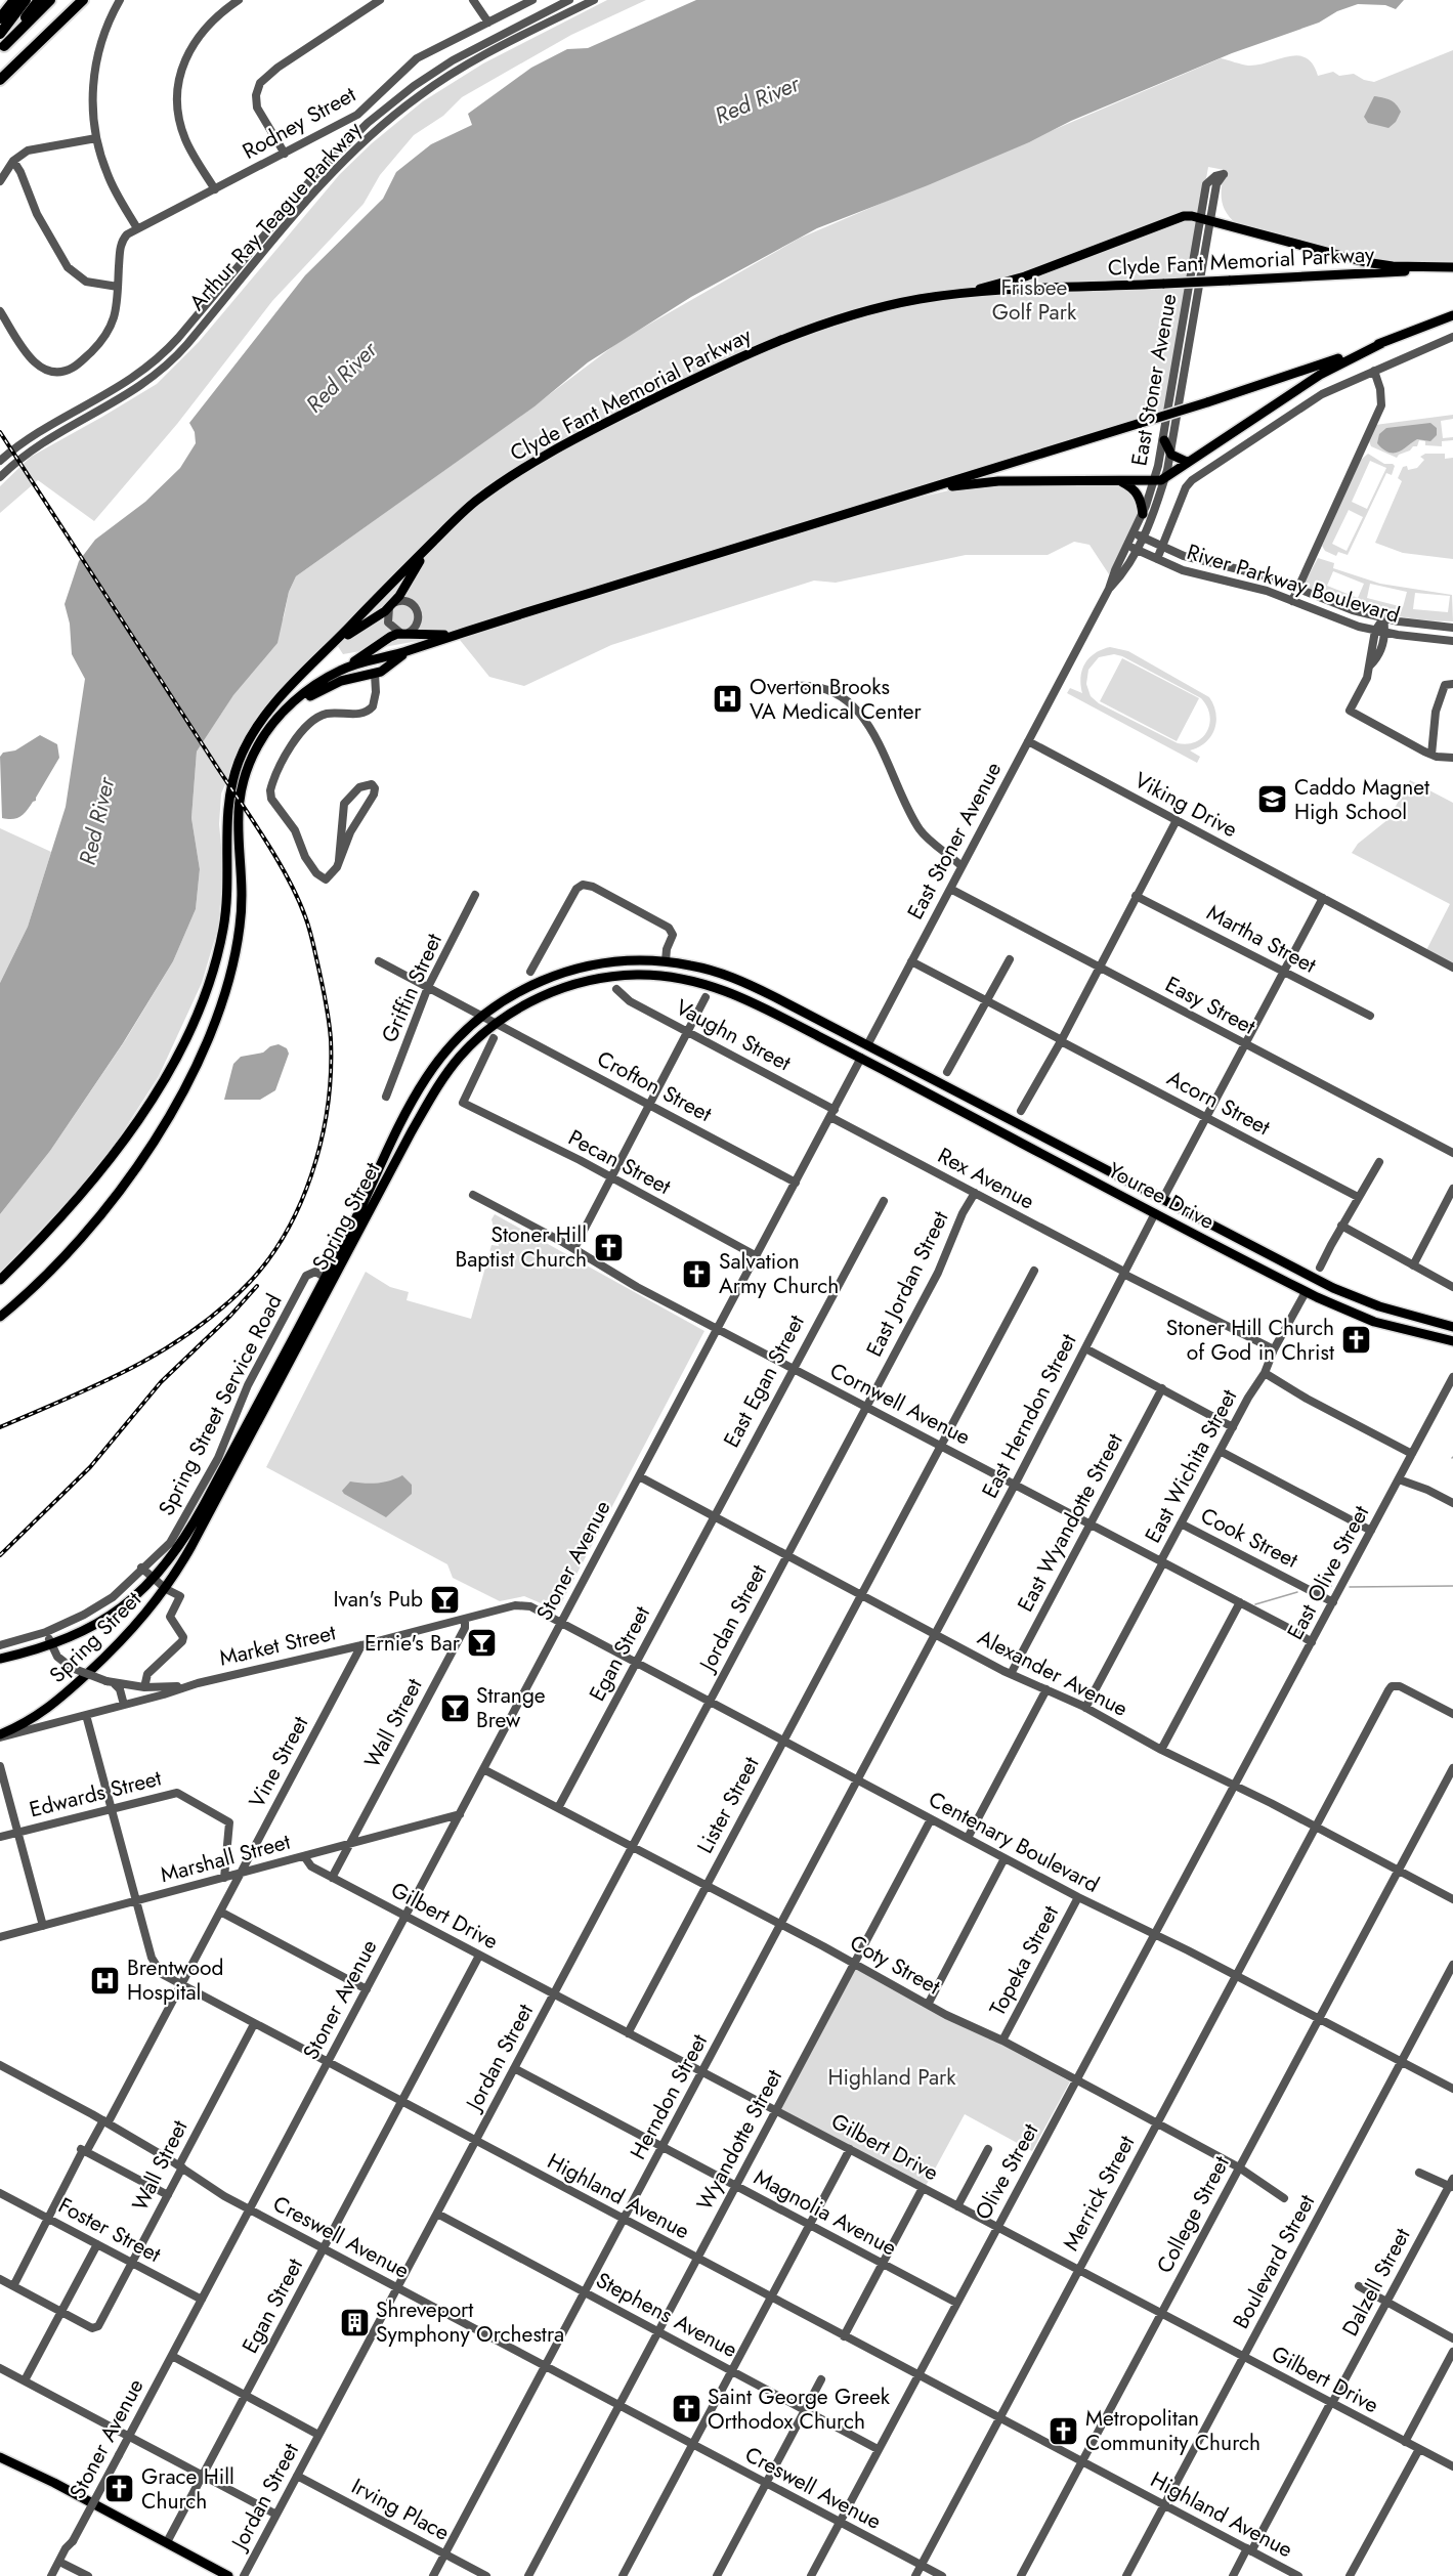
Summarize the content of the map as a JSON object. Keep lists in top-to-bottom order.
{
  "streets": {
    "main road": ["Clyde Fant Memorial Parkway", "Youree Drive", "Spring Street"],
    "street": [
      "Rodney Street",
      "Arthur Ray Teague Parkway",
      "East Stoner Avenue",
      "River Parkway Boulevard",
      "Viking Drive",
      "Martha Street",
      "Griffin Street",
      "Easy Street",
      "Vaughn Street",
      "Crofton Street",
      "Acorn Street",
      "Pecan Street",
      "Rex Avenue",
      "East Jordan Street",
      "East Egan Street",
      "Cornwell Avenue",
      "Spring Street Service Road",
      "East Herndon Street",
      "East Wichita Street",
      "East Wyandotte Street",
      "Cook Street",
      "Stoner Avenue",
      "East Olive Street",
      "Jordan Street",
      "Market Street",
      "Egan Street",
      "Alexander Avenue",
      "Wall Street",
      "Vine Street",
      "Edwards Street",
      "Lister Street",
      "Centenary Boulevard",
      "Marshall Street",
      "Gilbert Drive",
      "Topeka Street",
      "Coty Street",
      "Herndon Street",
      "Wyandotte Street",
      "Olive Street",
      "Merrick Street",
      "Highland Avenue",
      "Magnolia Avenue",
      "College Street",
      "Foster Street",
      "Creswell Avenue",
      "Boulevard Street",
      "Dalzell Street",
      "Stephens Avenue",
      "Irving Place"
    ]
  },
  "crossings": [
    ["East Stoner Avenue", "River Parkway Boulevard"],
    ["East Stoner Avenue", "Viking Drive"],
    ["East Stoner Avenue", "Easy Street"],
    ["East Stoner Avenue", "Acorn Street"],
    ["East Stoner Avenue", "Youree Drive"],
    ["East Stoner Avenue", "Spring Street"],
    ["Vaughn Street", "Rex Avenue"],
    ["Crofton Street", "Spring Street"],
    ["Rex Avenue", "East Jordan Street"],
    ["Rex Avenue", "East Herndon Street"],
    ["Rex Avenue", "East Wichita Street"],
    ["Youree Drive", "Spring Street"],
    ["Youree Drive", "East Herndon Street"],
    ["Youree Drive", "East Wichita Street"],
    ["Spring Street", "Spring Street Service Road"],
    ["Spring Street", "Market Street"],
    ["East Jordan Street", "Cornwell Avenue"],
    ["East Jordan Street", "Jordan Street"],
    ["East Jordan Street", "Alexander Avenue"],
    ["East Egan Street", "Cornwell Avenue"],
    ["East Egan Street", "Egan Street"],
    ["East Egan Street", "Alexander Avenue"],
    ["Cornwell Avenue", "East Herndon Street"],
    ["Cornwell Avenue", "East Wichita Street"],
    ["Cornwell Avenue", "East Wyandotte Street"],
    ["Cornwell Avenue", "East Olive Street"],
    ["Cornwell Avenue", "Lister Street"],
    ["East Herndon Street", "Alexander Avenue"],
    ["East Herndon Street", "Herndon Street"],
    ["East Wichita Street", "Cook Street"],
    ["East Wichita Street", "Alexander Avenue"],
    ["East Wyandotte Street", "Alexander Avenue"],
    ["Cook Street", "East Olive Street"],
    ["Stoner Avenue", "Market Street"],
    ["Stoner Avenue", "Alexander Avenue"],
    ["Stoner Avenue", "Centenary Boulevard"],
    ["Stoner Avenue", "Marshall Street"],
    ["Stoner Avenue", "Gilbert Drive"],
    ["Stoner Avenue", "Coty Street"],
    ["Stoner Avenue", "Highland Avenue"],
    ["Stoner Avenue", "Foster Street"],
    ["Stoner Avenue", "Creswell Avenue"],
    ["East Olive Street", "Alexander Avenue"],
    ["East Olive Street", "Olive Street"],
    ["Jordan Street", "Alexander Avenue"],
    ["Jordan Street", "Centenary Boulevard"],
    ["Jordan Street", "Gilbert Drive"],
    ["Jordan Street", "Coty Street"],
    ["Jordan Street", "Highland Avenue"],
    ["Jordan Street", "Magnolia Avenue"],
    ["Jordan Street", "Creswell Avenue"],
    ["Jordan Street", "Stephens Avenue"],
    ["Jordan Street", "Irving Place"],
    ["Market Street", "Wall Street"],
    ["Market Street", "Vine Street"],
    ["Market Street", "Centenary Boulevard"],
    ["Market Street", "Highland Avenue"],
    ["Egan Street", "Alexander Avenue"],
    ["Egan Street", "Centenary Boulevard"],
    ["Egan Street", "Gilbert Drive"],
    ["Egan Street", "Coty Street"],
    ["Egan Street", "Highland Avenue"],
    ["Egan Street", "Creswell Avenue"],
    ["Alexander Avenue", "Lister Street"],
    ["Alexander Avenue", "Herndon Street"],
    ["Alexander Avenue", "Olive Street"],
    ["Alexander Avenue", "Merrick Street"],
    ["Alexander Avenue", "College Street"],
    ["Wall Street", "Marshall Street"],
    ["Wall Street", "Gilbert Drive"],
    ["Wall Street", "Highland Avenue"],
    ["Wall Street", "Foster Street"],
    ["Wall Street", "Creswell Avenue"],
    ["Vine Street", "Marshall Street"],
    ["Vine Street", "Highland Avenue"],
    ["Vine Street", "Foster Street"],
    ["Vine Street", "Creswell Avenue"],
    ["Edwards Street", "Marshall Street"],
    ["Edwards Street", "Highland Avenue"],
    ["Lister Street", "Centenary Boulevard"],
    ["Lister Street", "Gilbert Drive"],
    ["Lister Street", "Coty Street"],
    ["Centenary Boulevard", "Topeka Street"],
    ["Centenary Boulevard", "Herndon Street"],
    ["Centenary Boulevard", "Wyandotte Street"],
    ["Centenary Boulevard", "Olive Street"],
    ["Centenary Boulevard", "Merrick Street"],
    ["Centenary Boulevard", "College Street"],
    ["Centenary Boulevard", "Boulevard Street"],
    ["Marshall Street", "Gilbert Drive"],
    ["Marshall Street", "Highland Avenue"],
    ["Gilbert Drive", "Herndon Street"],
    ["Gilbert Drive", "Wyandotte Street"],
    ["Gilbert Drive", "Olive Street"],
    ["Gilbert Drive", "Merrick Street"],
    ["Gilbert Drive", "College Street"],
    ["Gilbert Drive", "Boulevard Street"],
    ["Gilbert Drive", "Dalzell Street"],
    ["Topeka Street", "Coty Street"],
    ["Coty Street", "Herndon Street"],
    ["Coty Street", "Wyandotte Street"],
    ["Coty Street", "Olive Street"],
    ["Coty Street", "Merrick Street"],
    ["Coty Street", "College Street"],
    ["Herndon Street", "Highland Avenue"],
    ["Herndon Street", "Magnolia Avenue"],
    ["Herndon Street", "Creswell Avenue"],
    ["Herndon Street", "Stephens Avenue"],
    ["Herndon Street", "Irving Place"],
    ["Wyandotte Street", "Highland Avenue"],
    ["Wyandotte Street", "Magnolia Avenue"],
    ["Wyandotte Street", "Creswell Avenue"],
    ["Wyandotte Street", "Stephens Avenue"],
    ["Olive Street", "Highland Avenue"],
    ["Olive Street", "Magnolia Avenue"],
    ["Olive Street", "Creswell Avenue"],
    ["Olive Street", "Stephens Avenue"],
    ["Merrick Street", "Highland Avenue"],
    ["Merrick Street", "Creswell Avenue"],
    ["Highland Avenue", "College Street"],
    ["Highland Avenue", "Boulevard Street"],
    ["Highland Avenue", "Dalzell Street"]
  ],
  "water": ["Red River"],
  "parks": ["Frisbee Golf Park", "Highland Park"],
  "places": {
    "hospital": ["Overton Brooks VA Medical Center", "Brentwood Hospital"],
    "school or university": ["Caddo Magnet High School"],
    "church": [
      "Stoner Hill Baptist Church",
      "Salvation Army Church",
      "Stoner Hill Church of God in Christ",
      "Saint George Greek Orthodox Church",
      "Metropolitan Community Church",
      "Grace Hill Church"
    ],
    "bar": ["Ivan's Pub", "Ernie's Bar", "Strange Brew"],
    "building": ["Shreveport Symphony Orchestra"]
  }
}
